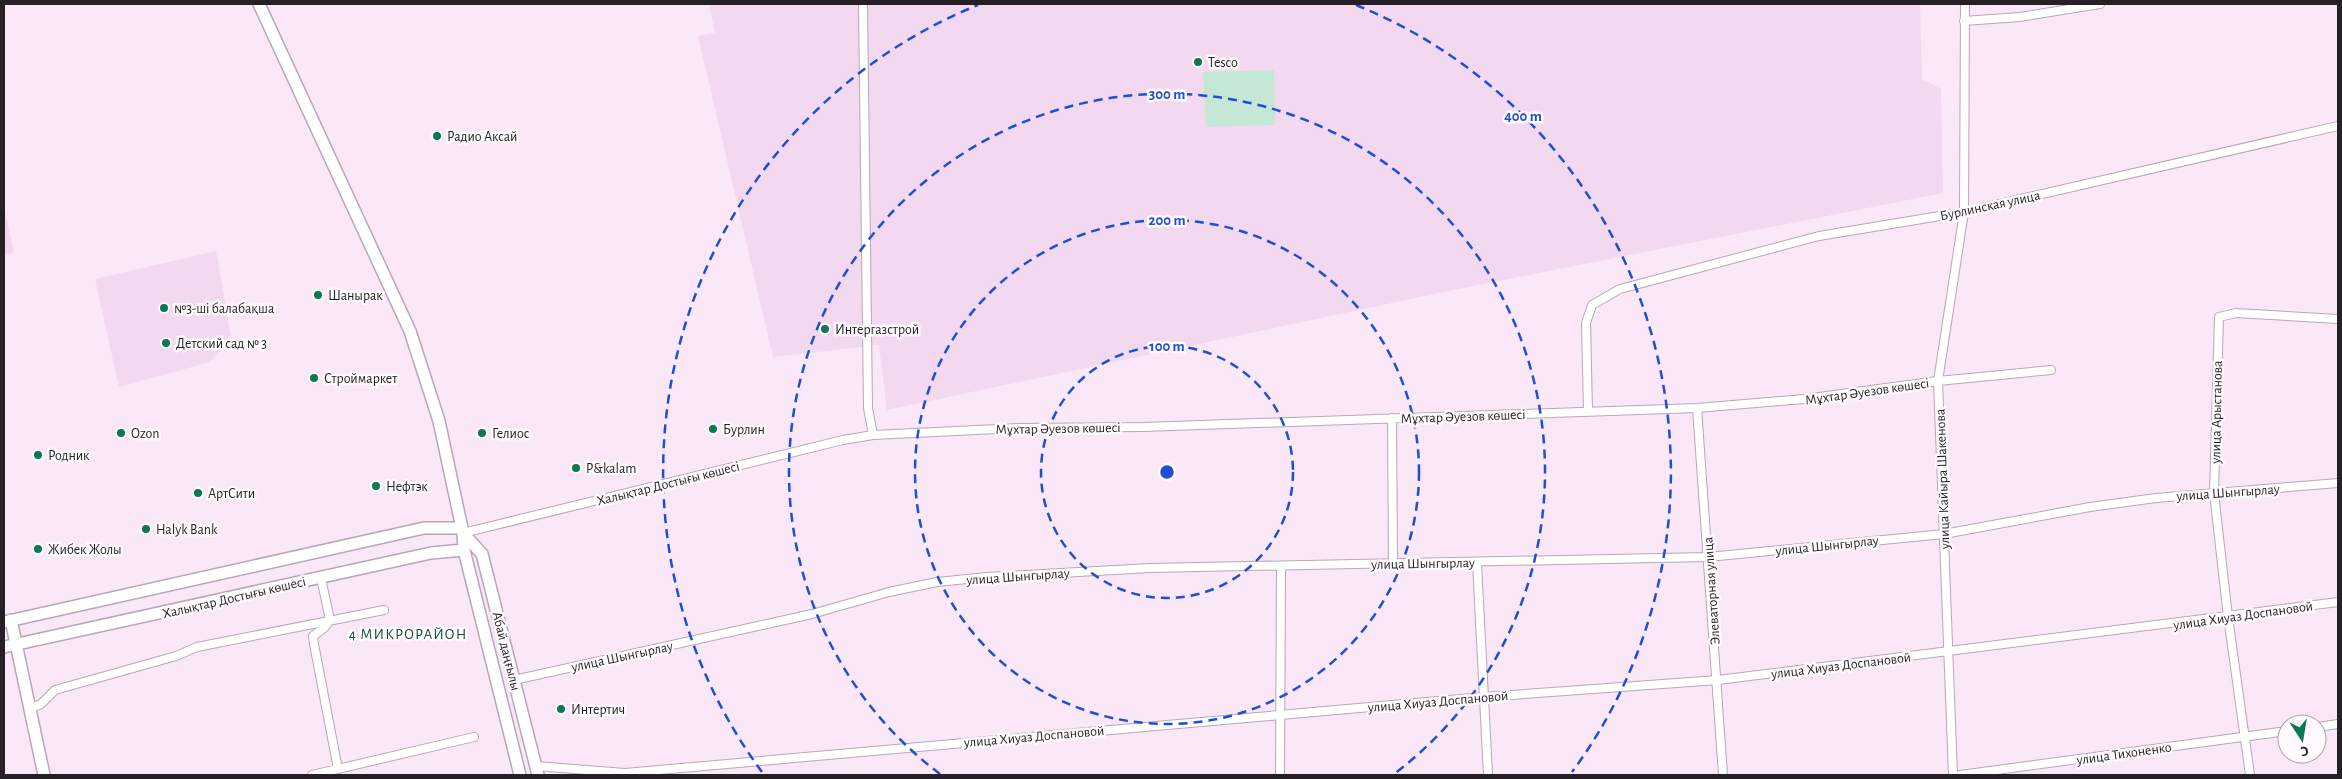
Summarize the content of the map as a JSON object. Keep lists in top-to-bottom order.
{
  "streets": {
    "main road": ["Халықтар Достығы көшесі", "Абай даңғылы"],
    "street": [
      "Бурлинская улица",
      "Мұхтар Әуезов көшесі",
      "улица Арыстанова",
      "улица Кайыра Шакенова",
      "улица Шынгырлау",
      "Элеваторная улица",
      "улица Хиуаз Доспановой",
      "улица Тихоненко"
    ]
  },
  "crossings": [
    ["Бурлинская улица", "Мұхтар Әуезов көшесі"],
    ["Бурлинская улица", "улица Кайыра Шакенова"],
    ["Мұхтар Әуезов көшесі", "улица Кайыра Шакенова"],
    ["Мұхтар Әуезов көшесі", "Халықтар Достығы көшесі"],
    ["Мұхтар Әуезов көшесі", "Элеваторная улица"],
    ["улица Арыстанова", "улица Шынгырлау"],
    ["улица Арыстанова", "улица Хиуаз Доспановой"],
    ["улица Арыстанова", "улица Тихоненко"],
    ["улица Кайыра Шакенова", "улица Шынгырлау"],
    ["улица Кайыра Шакенова", "улица Хиуаз Доспановой"],
    ["Халықтар Достығы көшесі", "Абай даңғылы"],
    ["улица Шынгырлау", "Элеваторная улица"],
    ["улица Шынгырлау", "Абай даңғылы"],
    ["Элеваторная улица", "улица Хиуаз Доспановой"],
    ["улица Хиуаз Доспановой", "Абай даңғылы"]
  ],
  "districts": ["4 МИКРОРАЙОН"],
  "places": [
    "Tesco",
    "Радио Аксай",
    "Шанырак",
    "№3-ші балабақша",
    "Интергазстрой",
    "Детский сад № 3",
    "Строймаркет",
    "Бурлин",
    "Ozon",
    "Гелиос",
    "Родник",
    "P&kalam",
    "Нефтэк",
    "АртСити",
    "Halyk Bank",
    "Жибек Жолы",
    "Интертич"
  ],
  "north": "bottom",
  "rings": [
    "300 m",
    "400 m",
    "200 m",
    "100 m"
  ]
}
